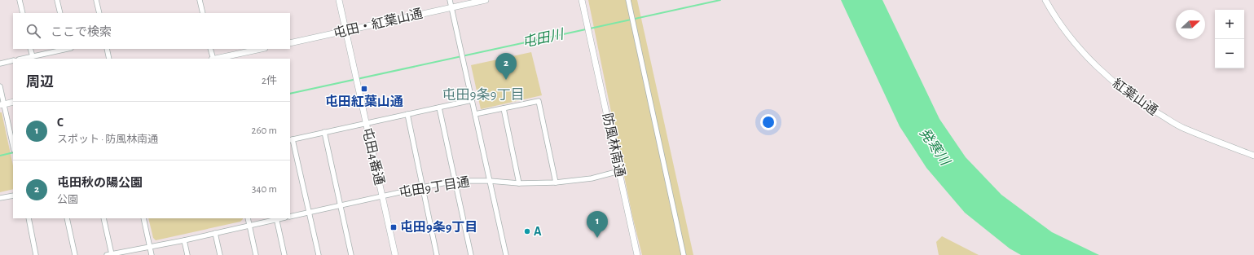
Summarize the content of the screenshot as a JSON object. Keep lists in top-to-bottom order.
{
  "streets": {
    "street": [
      "屯田・紅葉山通",
      "紅葉山通",
      "防風林南通",
      "屯田4番通",
      "屯田9丁目通"
    ]
  },
  "crossings": [
    ["屯田・紅葉山通", "屯田4番通"],
    ["防風林南通", "屯田9丁目通"],
    ["屯田4番通", "屯田9丁目通"]
  ],
  "districts": ["屯田9条9丁目"],
  "water": ["屯田川", "発寒川"],
  "places": {
    "transit": ["屯田紅葉山通", "屯田9条9丁目"],
    "other": ["A"]
  },
  "north": "right",
  "page": {
    "map_buttons": ["+", "−"],
    "search": "ここで検索",
    "pins": ["2", "1"],
    "heading": ["周辺", "2件"],
    "list": [
      {
        "mark": "1",
        "name": "C",
        "note": "スポット · 防風林南通",
        "value": "260 m"
      },
      {
        "mark": "2",
        "name": "屯田秋の陽公園",
        "note": "公園",
        "value": "340 m"
      }
    ]
  }
}
